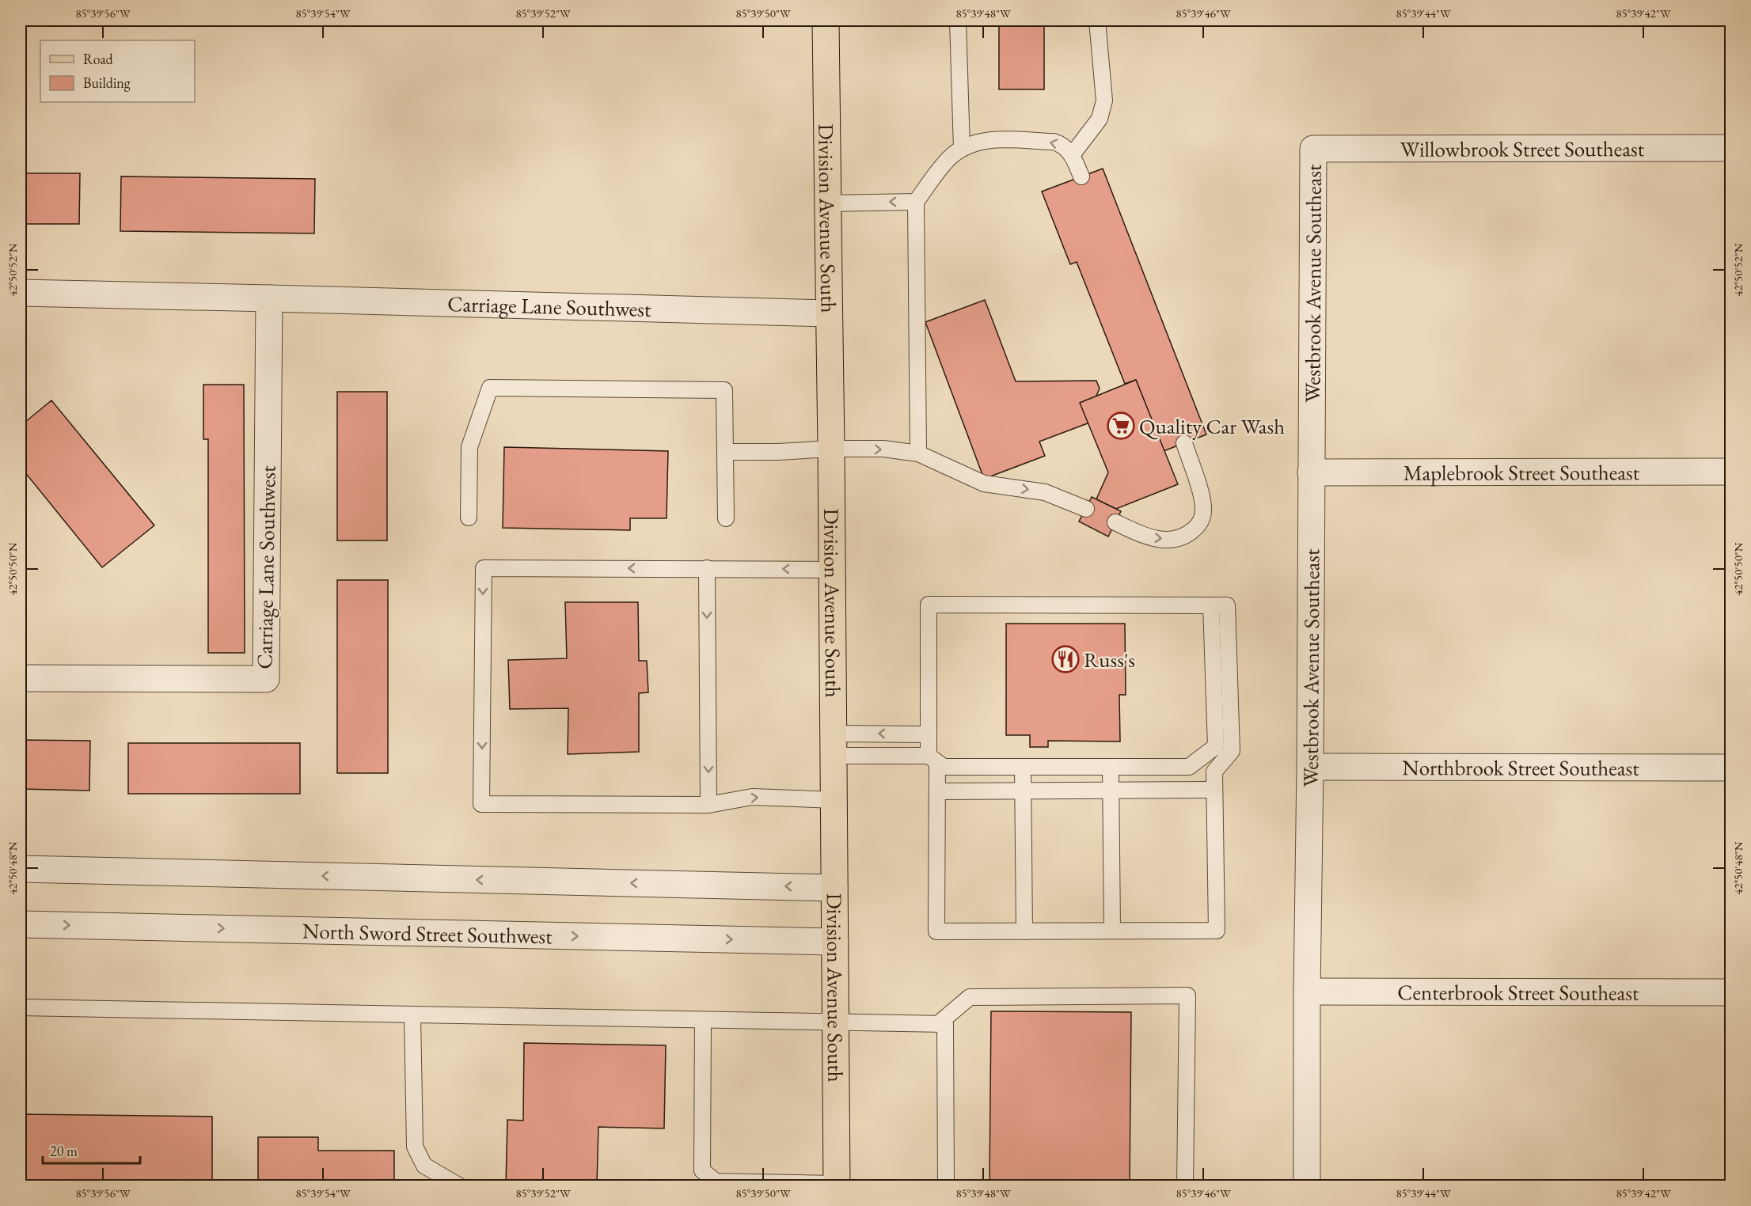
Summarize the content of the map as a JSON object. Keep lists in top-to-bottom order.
{
  "streets": {
    "main road": ["Division Avenue South"],
    "street": [
      "Willowbrook Street Southeast",
      "Westbrook Avenue Southeast",
      "Carriage Lane Southwest",
      "Maplebrook Street Southeast",
      "Northbrook Street Southeast",
      "North Sword Street Southwest",
      "Centerbrook Street Southeast"
    ]
  },
  "crossings": [
    ["Willowbrook Street Southeast", "Westbrook Avenue Southeast"],
    ["Division Avenue South", "Carriage Lane Southwest"],
    ["Division Avenue South", "North Sword Street Southwest"],
    ["Westbrook Avenue Southeast", "Maplebrook Street Southeast"],
    ["Westbrook Avenue Southeast", "Northbrook Street Southeast"],
    ["Westbrook Avenue Southeast", "Centerbrook Street Southeast"]
  ],
  "places": {
    "supermarket": ["Quality Car Wash"],
    "restaurant": ["Russ's"]
  },
  "legend": ["Road", "Building"],
  "scale_bar": "20 m",
  "coordinates": [
    "85°39'56\"W",
    "85°39'54\"W",
    "85°39'52\"W",
    "85°39'50\"W",
    "85°39'48\"W",
    "85°39'46\"W",
    "85°39'44\"W",
    "85°39'42\"W",
    "42°50'52\"N",
    "42°50'50\"N",
    "42°50'48\"N"
  ]
}
